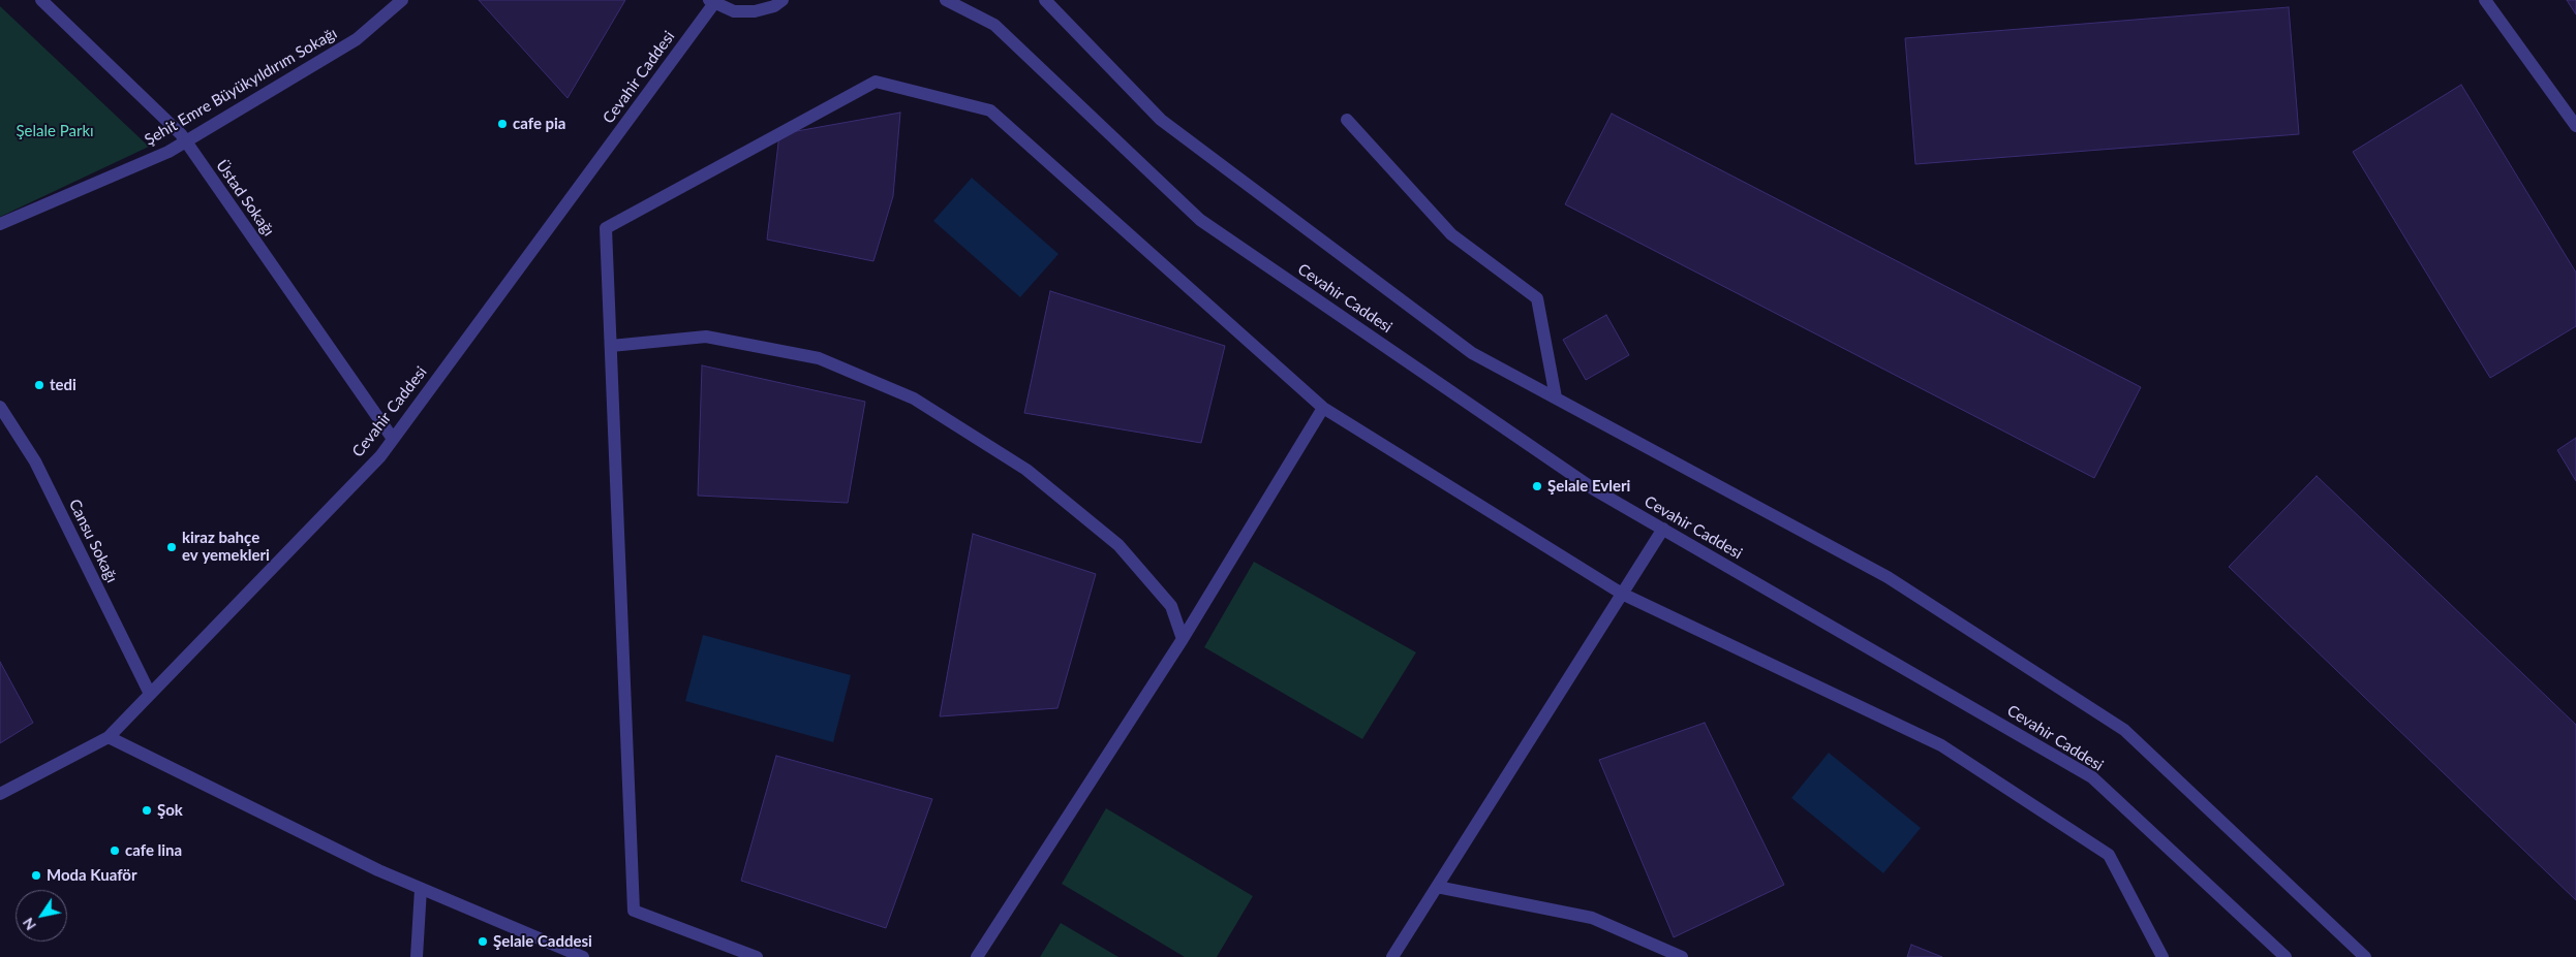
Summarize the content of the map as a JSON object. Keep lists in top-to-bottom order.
{
  "streets": {
    "street": [
      "Cevahir Caddesi",
      "Şehit Emre Büyükyıldırım Sokağı",
      "Üstad Sokağı",
      "Cansu Sokağı"
    ]
  },
  "crossings": [
    ["Cevahir Caddesi", "Üstad Sokağı"],
    ["Cevahir Caddesi", "Cansu Sokağı"],
    ["Şehit Emre Büyükyıldırım Sokağı", "Üstad Sokağı"]
  ],
  "parks": ["Şelale Parkı"],
  "places": [
    "cafe pia",
    "tedi",
    "Şelale Evleri",
    "kiraz bahçe ev yemekleri",
    "Şok",
    "cafe lina",
    "Moda Kuaför",
    "Şelale Caddesi"
  ],
  "north": "bottom left"
}
